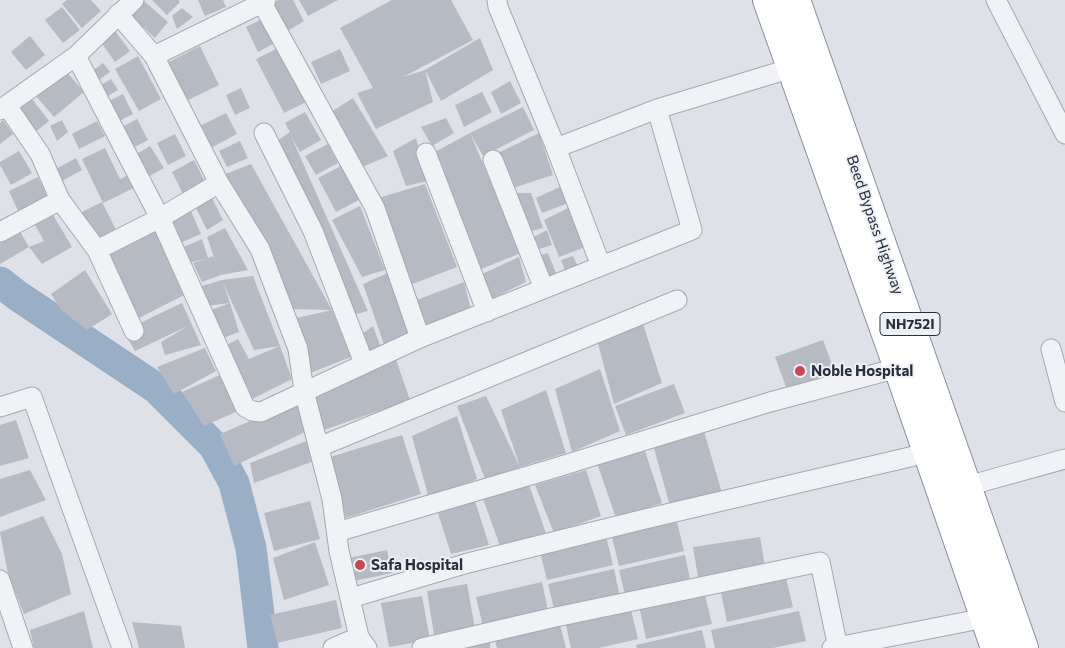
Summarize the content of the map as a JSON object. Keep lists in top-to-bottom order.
{
  "streets": {
    "highway": ["Beed Bypass Highway", "NH752I"]
  },
  "places": ["Noble Hospital", "Safa Hospital"]
}
